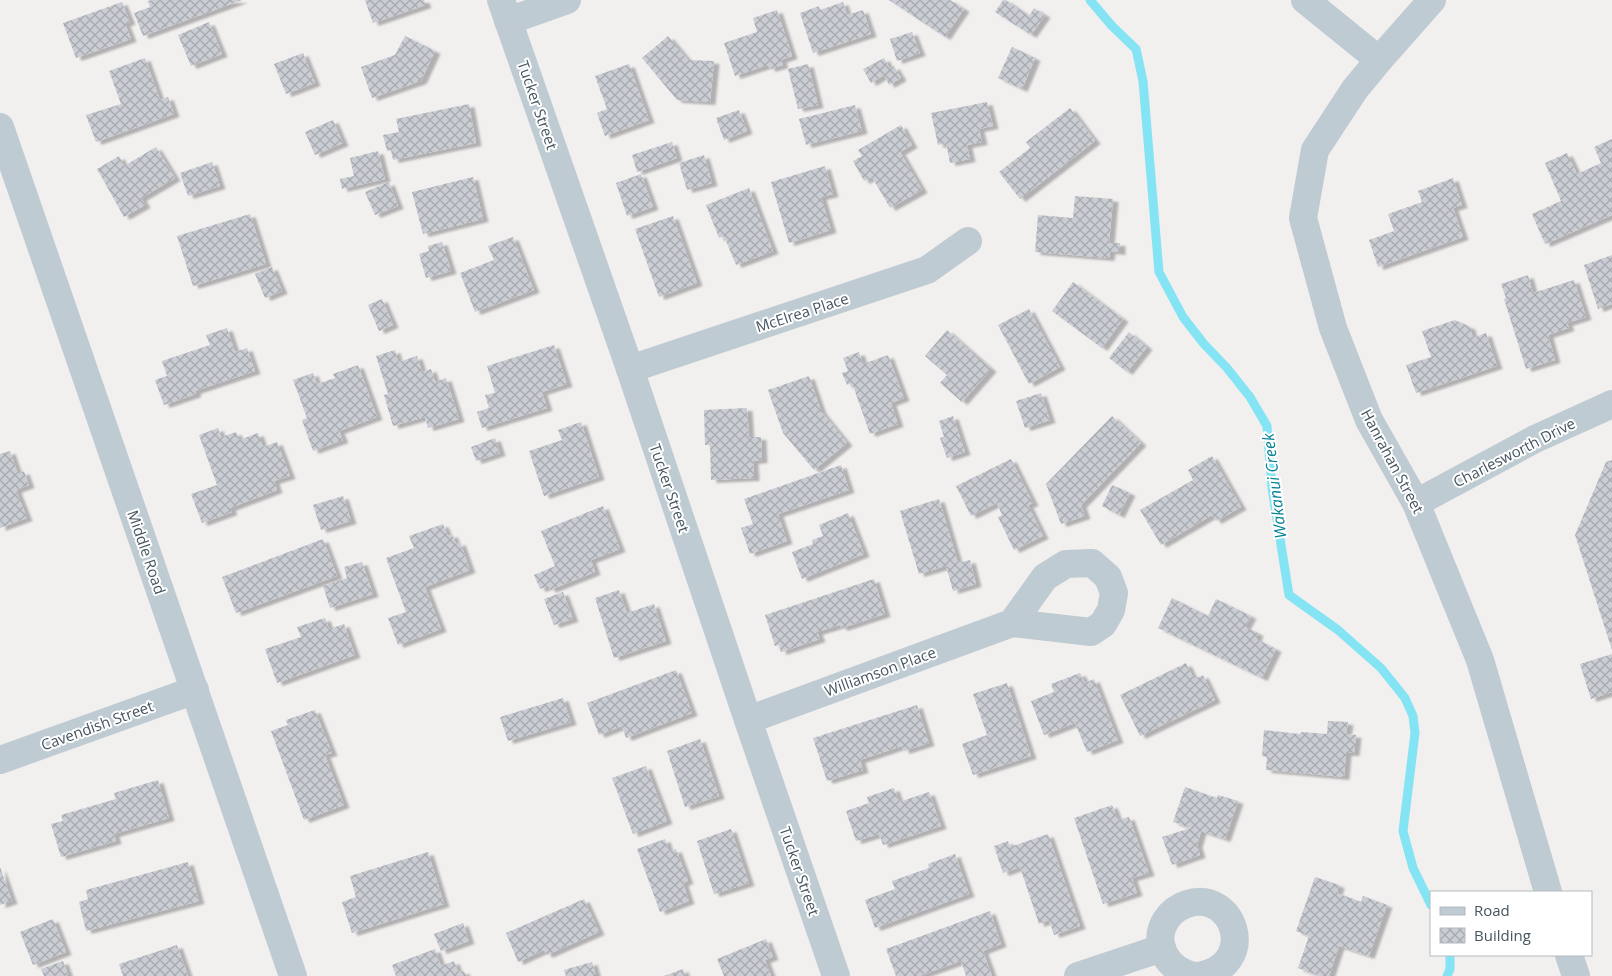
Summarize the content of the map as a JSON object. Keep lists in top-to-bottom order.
{
  "streets": {
    "street": [
      "Tucker Street",
      "McElrea Place",
      "Charlesworth Drive",
      "Hanrahan Street",
      "Middle Road",
      "Williamson Place",
      "Cavendish Street"
    ]
  },
  "crossings": [
    ["Tucker Street", "McElrea Place"],
    ["Tucker Street", "Williamson Place"],
    ["Charlesworth Drive", "Hanrahan Street"],
    ["Middle Road", "Cavendish Street"]
  ],
  "water": ["Wakanui Creek"],
  "legend": ["Road", "Building"]
}
